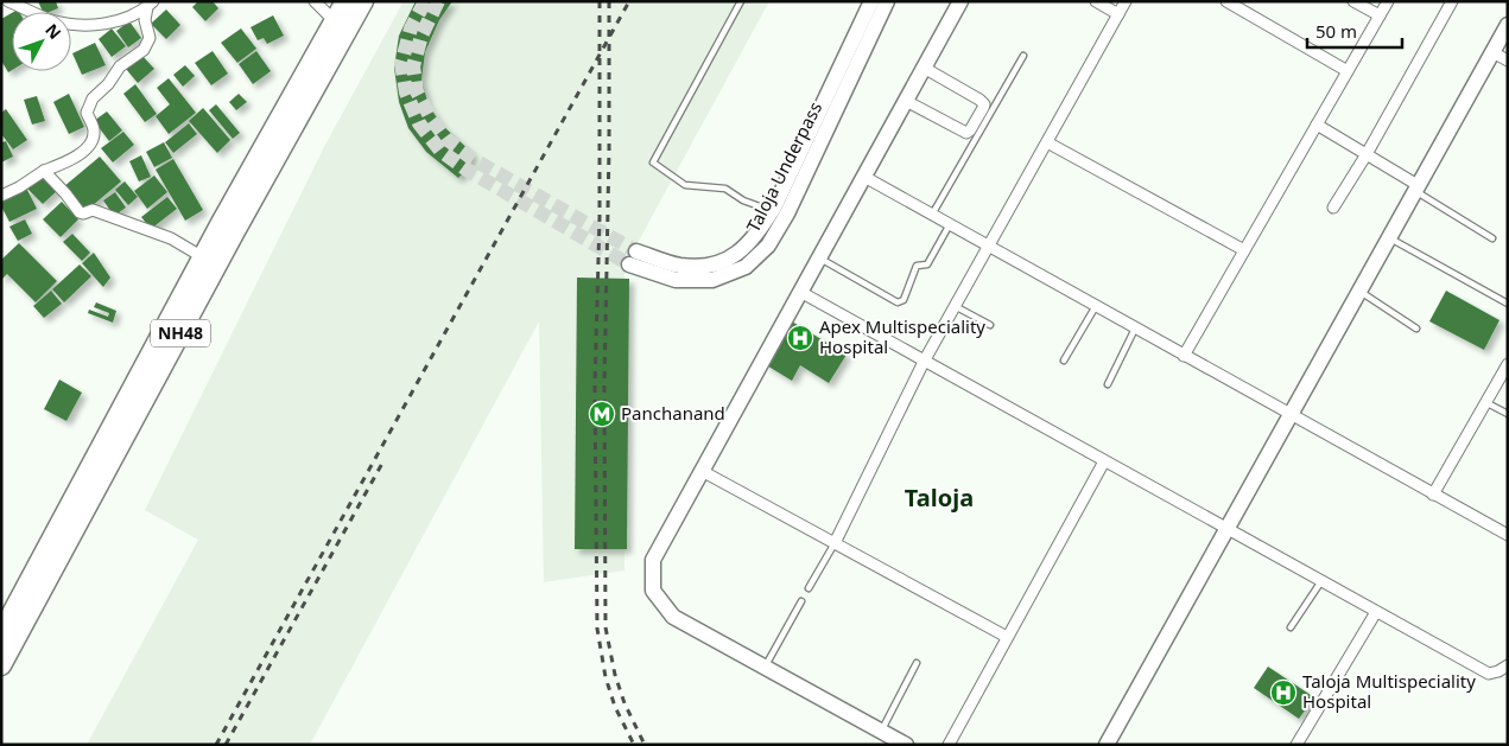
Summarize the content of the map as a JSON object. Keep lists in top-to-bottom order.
{
  "streets": {
    "highway": ["NH48"],
    "street": ["Taloja Underpass"]
  },
  "districts": ["Taloja"],
  "places": {
    "hospital": ["Apex Multispeciality Hospital", "Taloja Multispeciality Hospital"],
    "metro station": ["Panchanand"]
  },
  "scale_bar": "50 m",
  "north": "top right"
}
